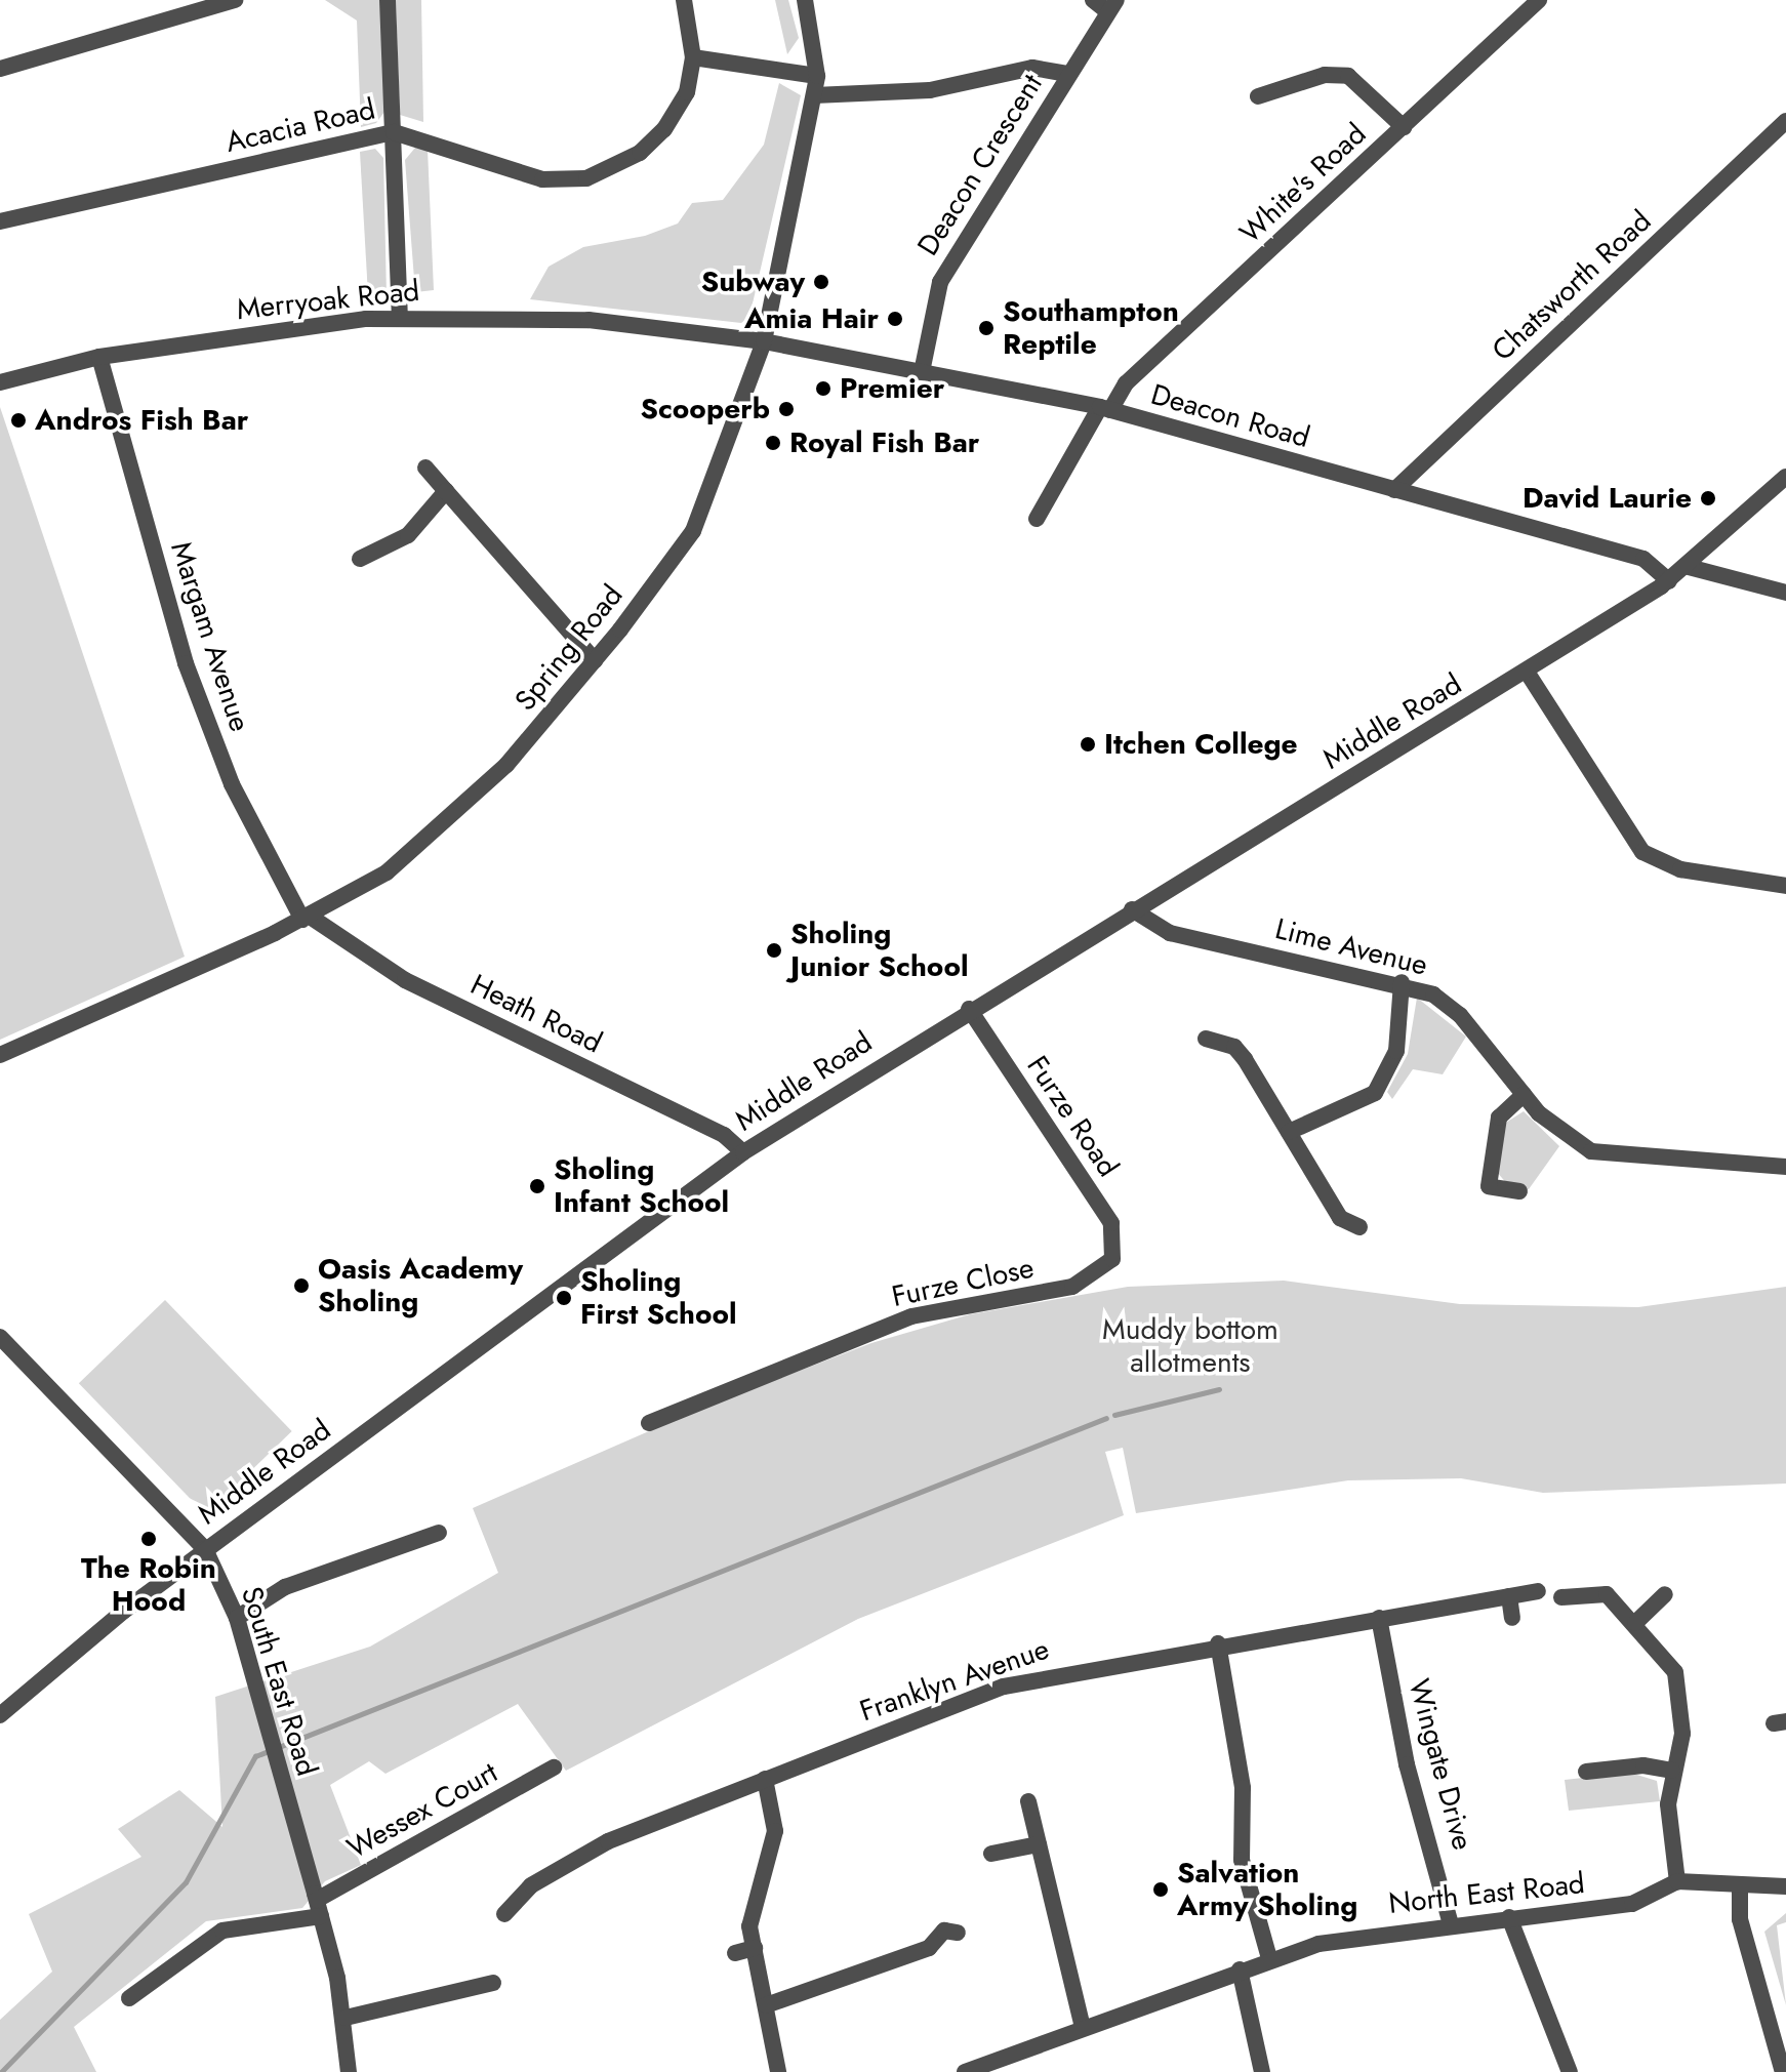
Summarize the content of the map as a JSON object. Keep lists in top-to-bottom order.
{
  "streets": {
    "street": [
      "Acacia Road",
      "Deacon Crescent",
      "White's Road",
      "Chatsworth Road",
      "Merryoak Road",
      "Deacon Road",
      "Margam Avenue",
      "Spring Road",
      "Middle Road",
      "Lime Avenue",
      "Heath Road",
      "Furze Road",
      "Furze Close",
      "Franklyn Avenue",
      "South East Road",
      "Wingate Drive",
      "Wessex Court",
      "North East Road"
    ]
  },
  "crossings": [
    ["Deacon Crescent", "Deacon Road"],
    ["White's Road", "Deacon Road"],
    ["Chatsworth Road", "Deacon Road"],
    ["Merryoak Road", "Deacon Road"],
    ["Merryoak Road", "Margam Avenue"],
    ["Merryoak Road", "Spring Road"],
    ["Deacon Road", "Spring Road"],
    ["Deacon Road", "Middle Road"],
    ["Margam Avenue", "Spring Road"],
    ["Margam Avenue", "Heath Road"],
    ["Spring Road", "Heath Road"],
    ["Middle Road", "Lime Avenue"],
    ["Middle Road", "Heath Road"],
    ["Middle Road", "Furze Road"],
    ["Middle Road", "South East Road"],
    ["Furze Road", "Furze Close"],
    ["Franklyn Avenue", "Wingate Drive"],
    ["South East Road", "Wessex Court"],
    ["Wingate Drive", "North East Road"]
  ],
  "parks": ["Muddy bottom allotments"],
  "places": [
    "Subway",
    "Amia Hair",
    "Southampton Reptile",
    "Premier",
    "Scooperb",
    "Andros Fish Bar",
    "Royal Fish Bar",
    "David Laurie",
    "Itchen College",
    "Sholing Junior School",
    "Sholing Infant School",
    "Oasis Academy Sholing",
    "Sholing First School",
    "The Robin Hood",
    "Salvation Army Sholing"
  ]
}
